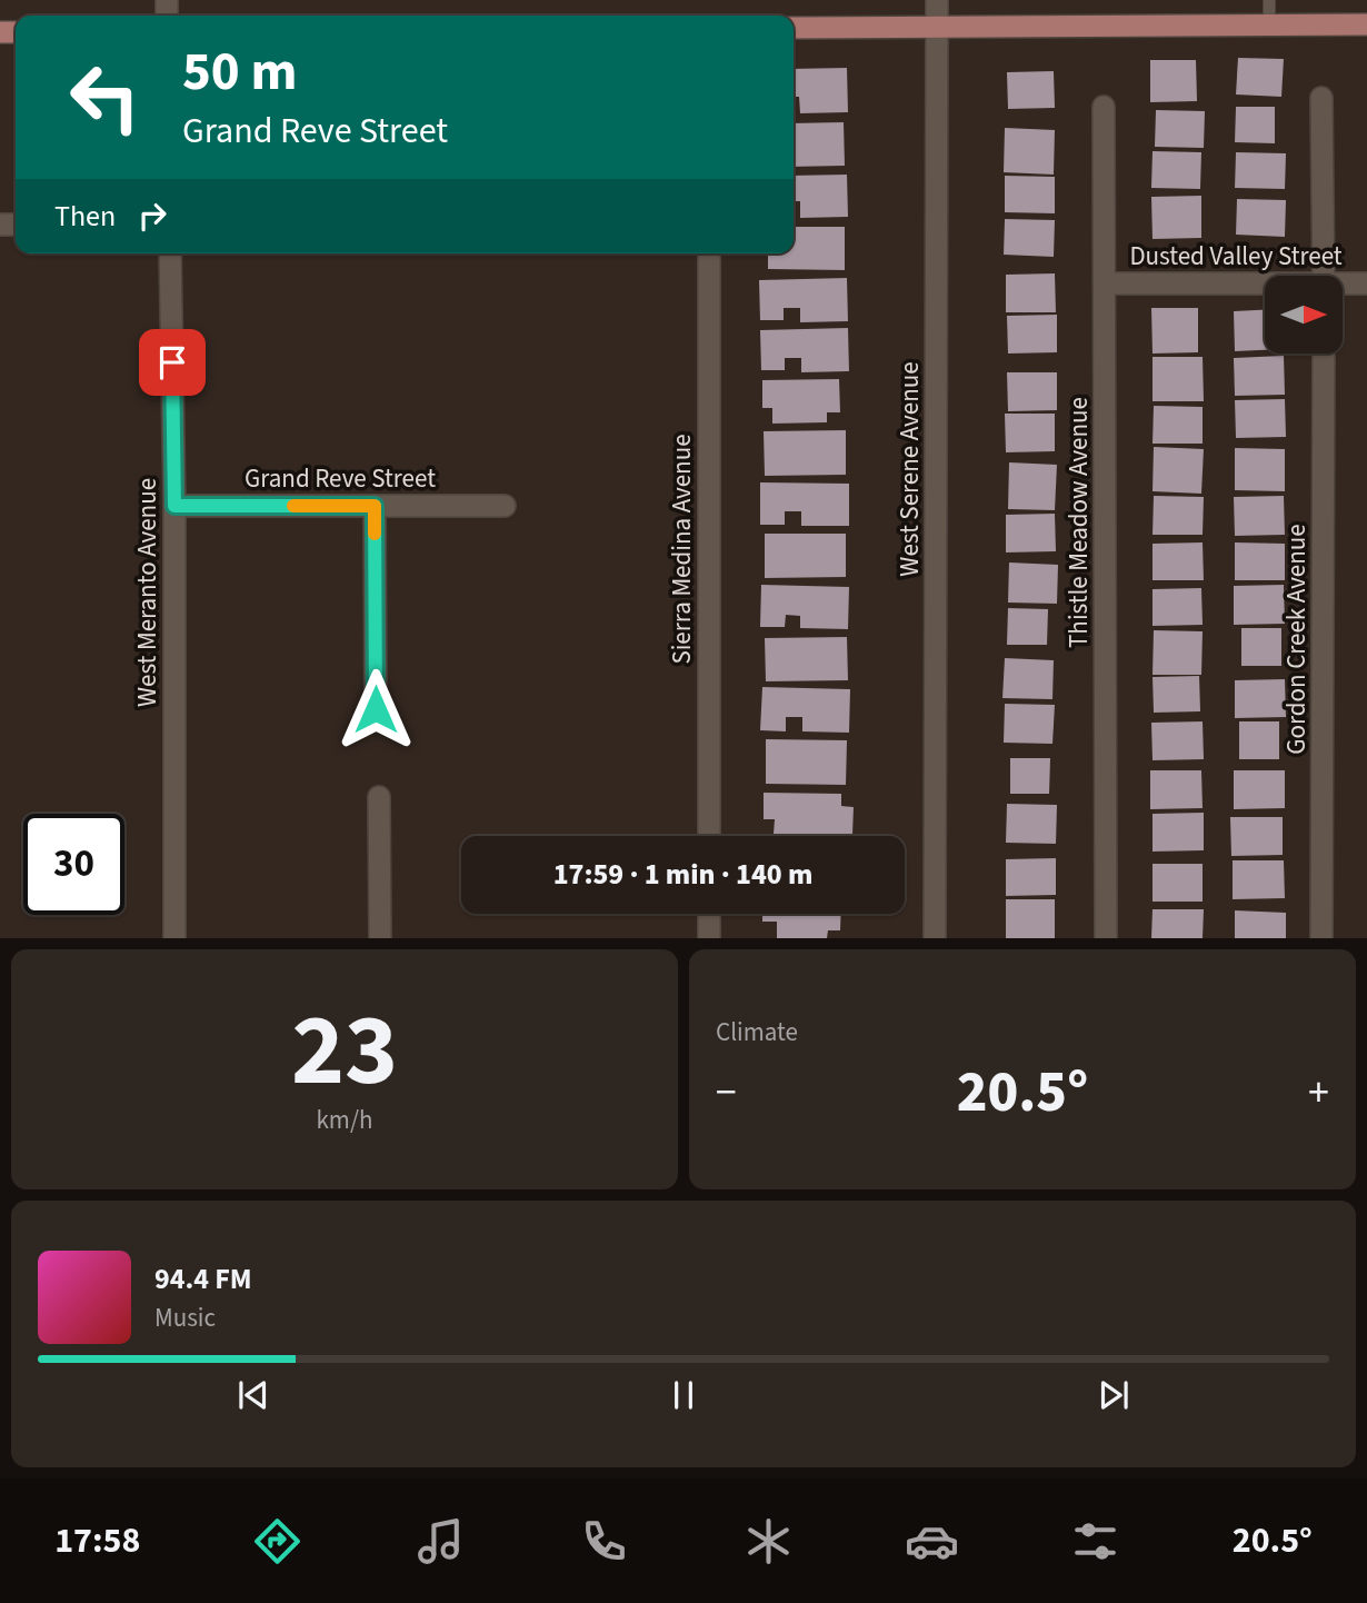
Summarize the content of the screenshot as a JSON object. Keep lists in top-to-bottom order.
{
  "streets": {
    "street": [
      "Dusted Valley Street",
      "West Serene Avenue",
      "Grand Reve Street",
      "Thistle Meadow Avenue",
      "Sierra Medina Avenue",
      "West Meranto Avenue",
      "Gordon Creek Avenue"
    ]
  },
  "crossings": [
    ["Dusted Valley Street", "Thistle Meadow Avenue"],
    ["Grand Reve Street", "West Meranto Avenue"]
  ],
  "north": "right",
  "page": {
    "turn": ["50 m", "Grand Reve Street"],
    "then": "Then",
    "limit": "30",
    "trip": "17:59 · 1 min · 140 m",
    "tile": [
      ["23", "km/h"],
      "Climate"
    ],
    "heat": ["−", "20.5°", "+"],
    "song": ["94.4 FM", "Music"],
    "tabs": ["17:58", "20.5°"]
  }
}
